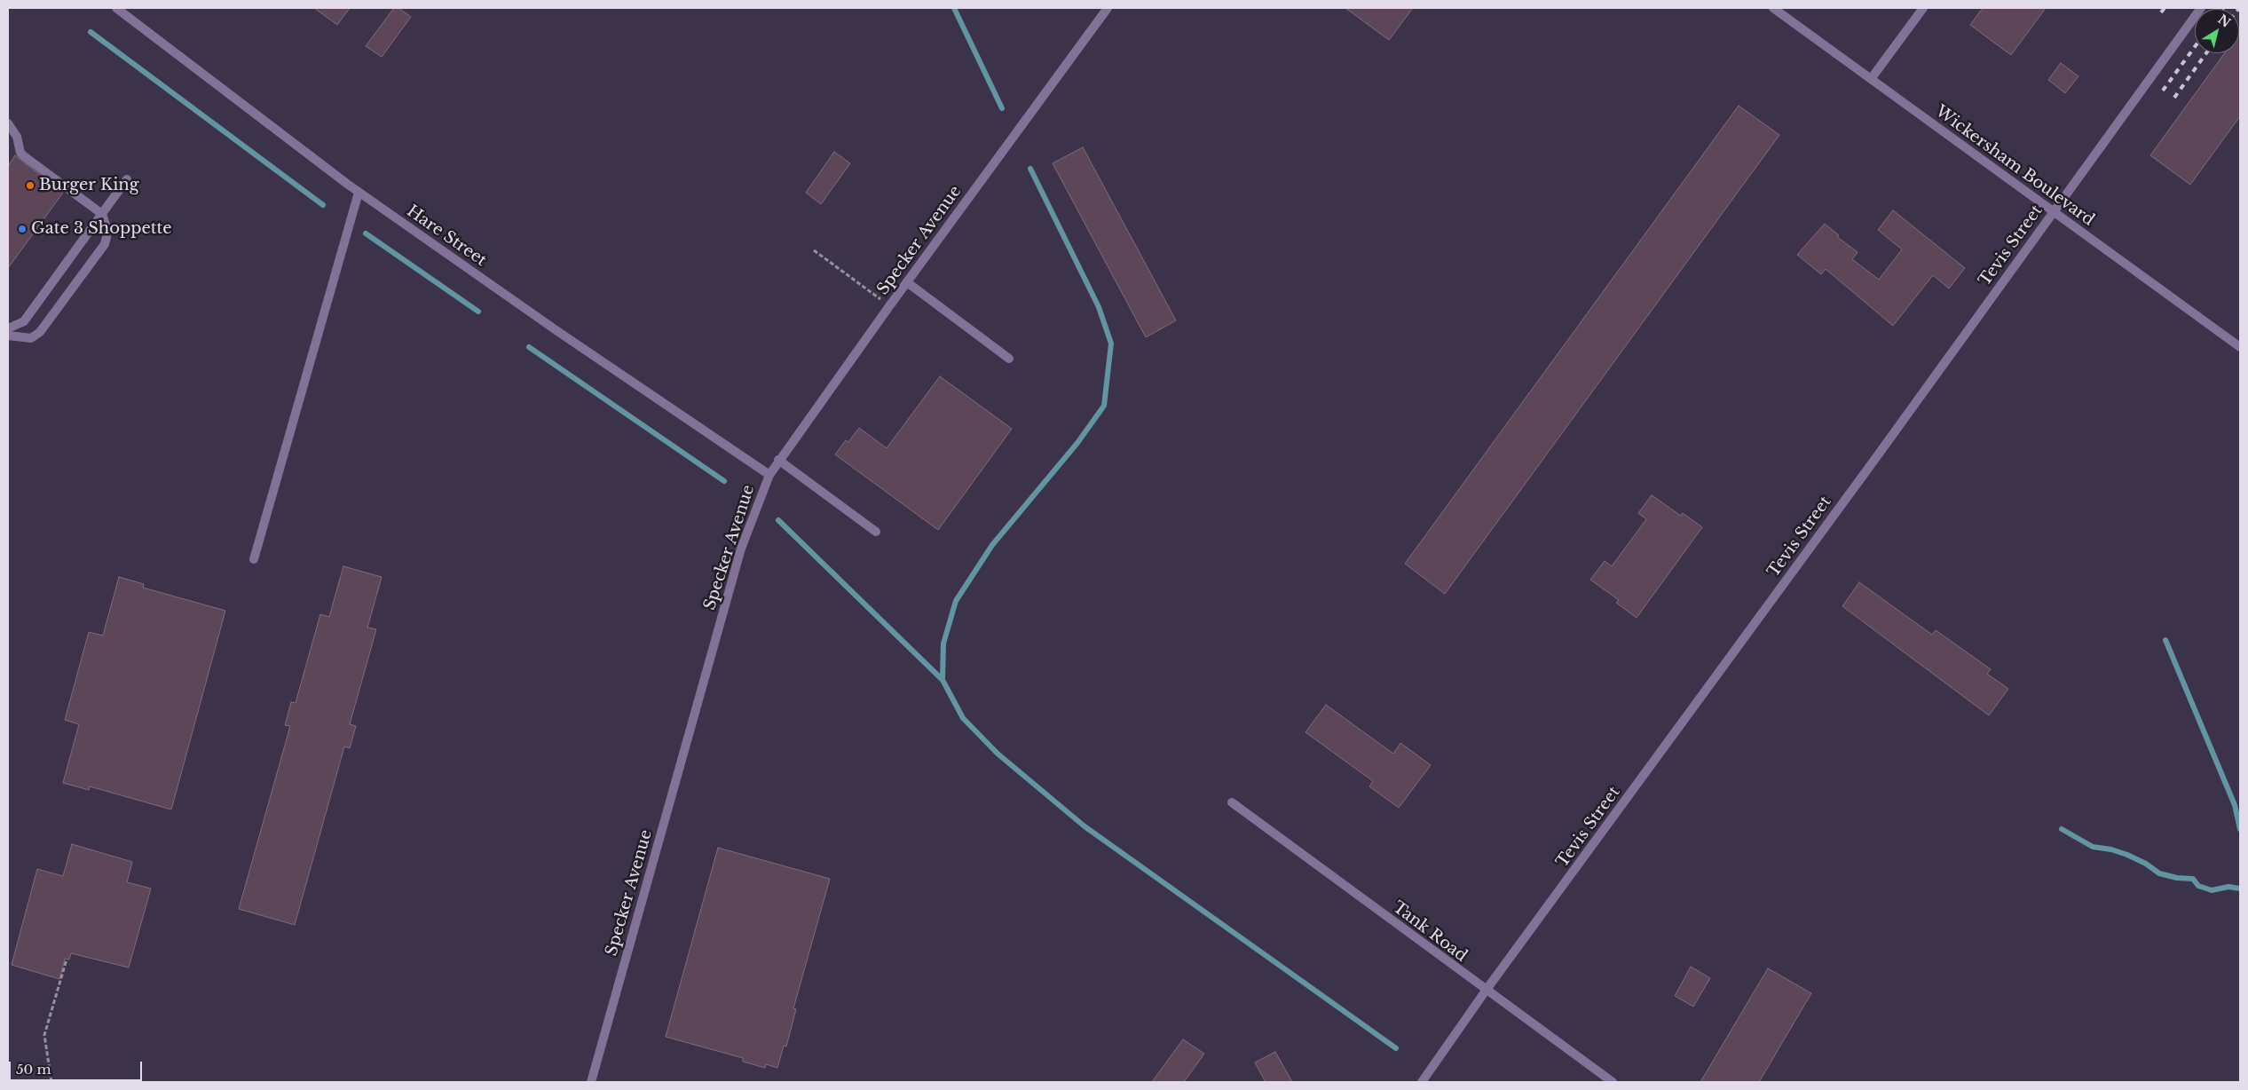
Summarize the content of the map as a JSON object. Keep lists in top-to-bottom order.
{
  "streets": {
    "street": [
      "Wickersham Boulevard",
      "Hare Street",
      "Specker Avenue",
      "Tevis Street",
      "Tank Road"
    ]
  },
  "crossings": [
    ["Wickersham Boulevard", "Tevis Street"],
    ["Hare Street", "Specker Avenue"],
    ["Tevis Street", "Tank Road"]
  ],
  "places": ["Burger King", "Gate 3 Shoppette"],
  "scale_bar": "50 m",
  "north": "top right"
}
